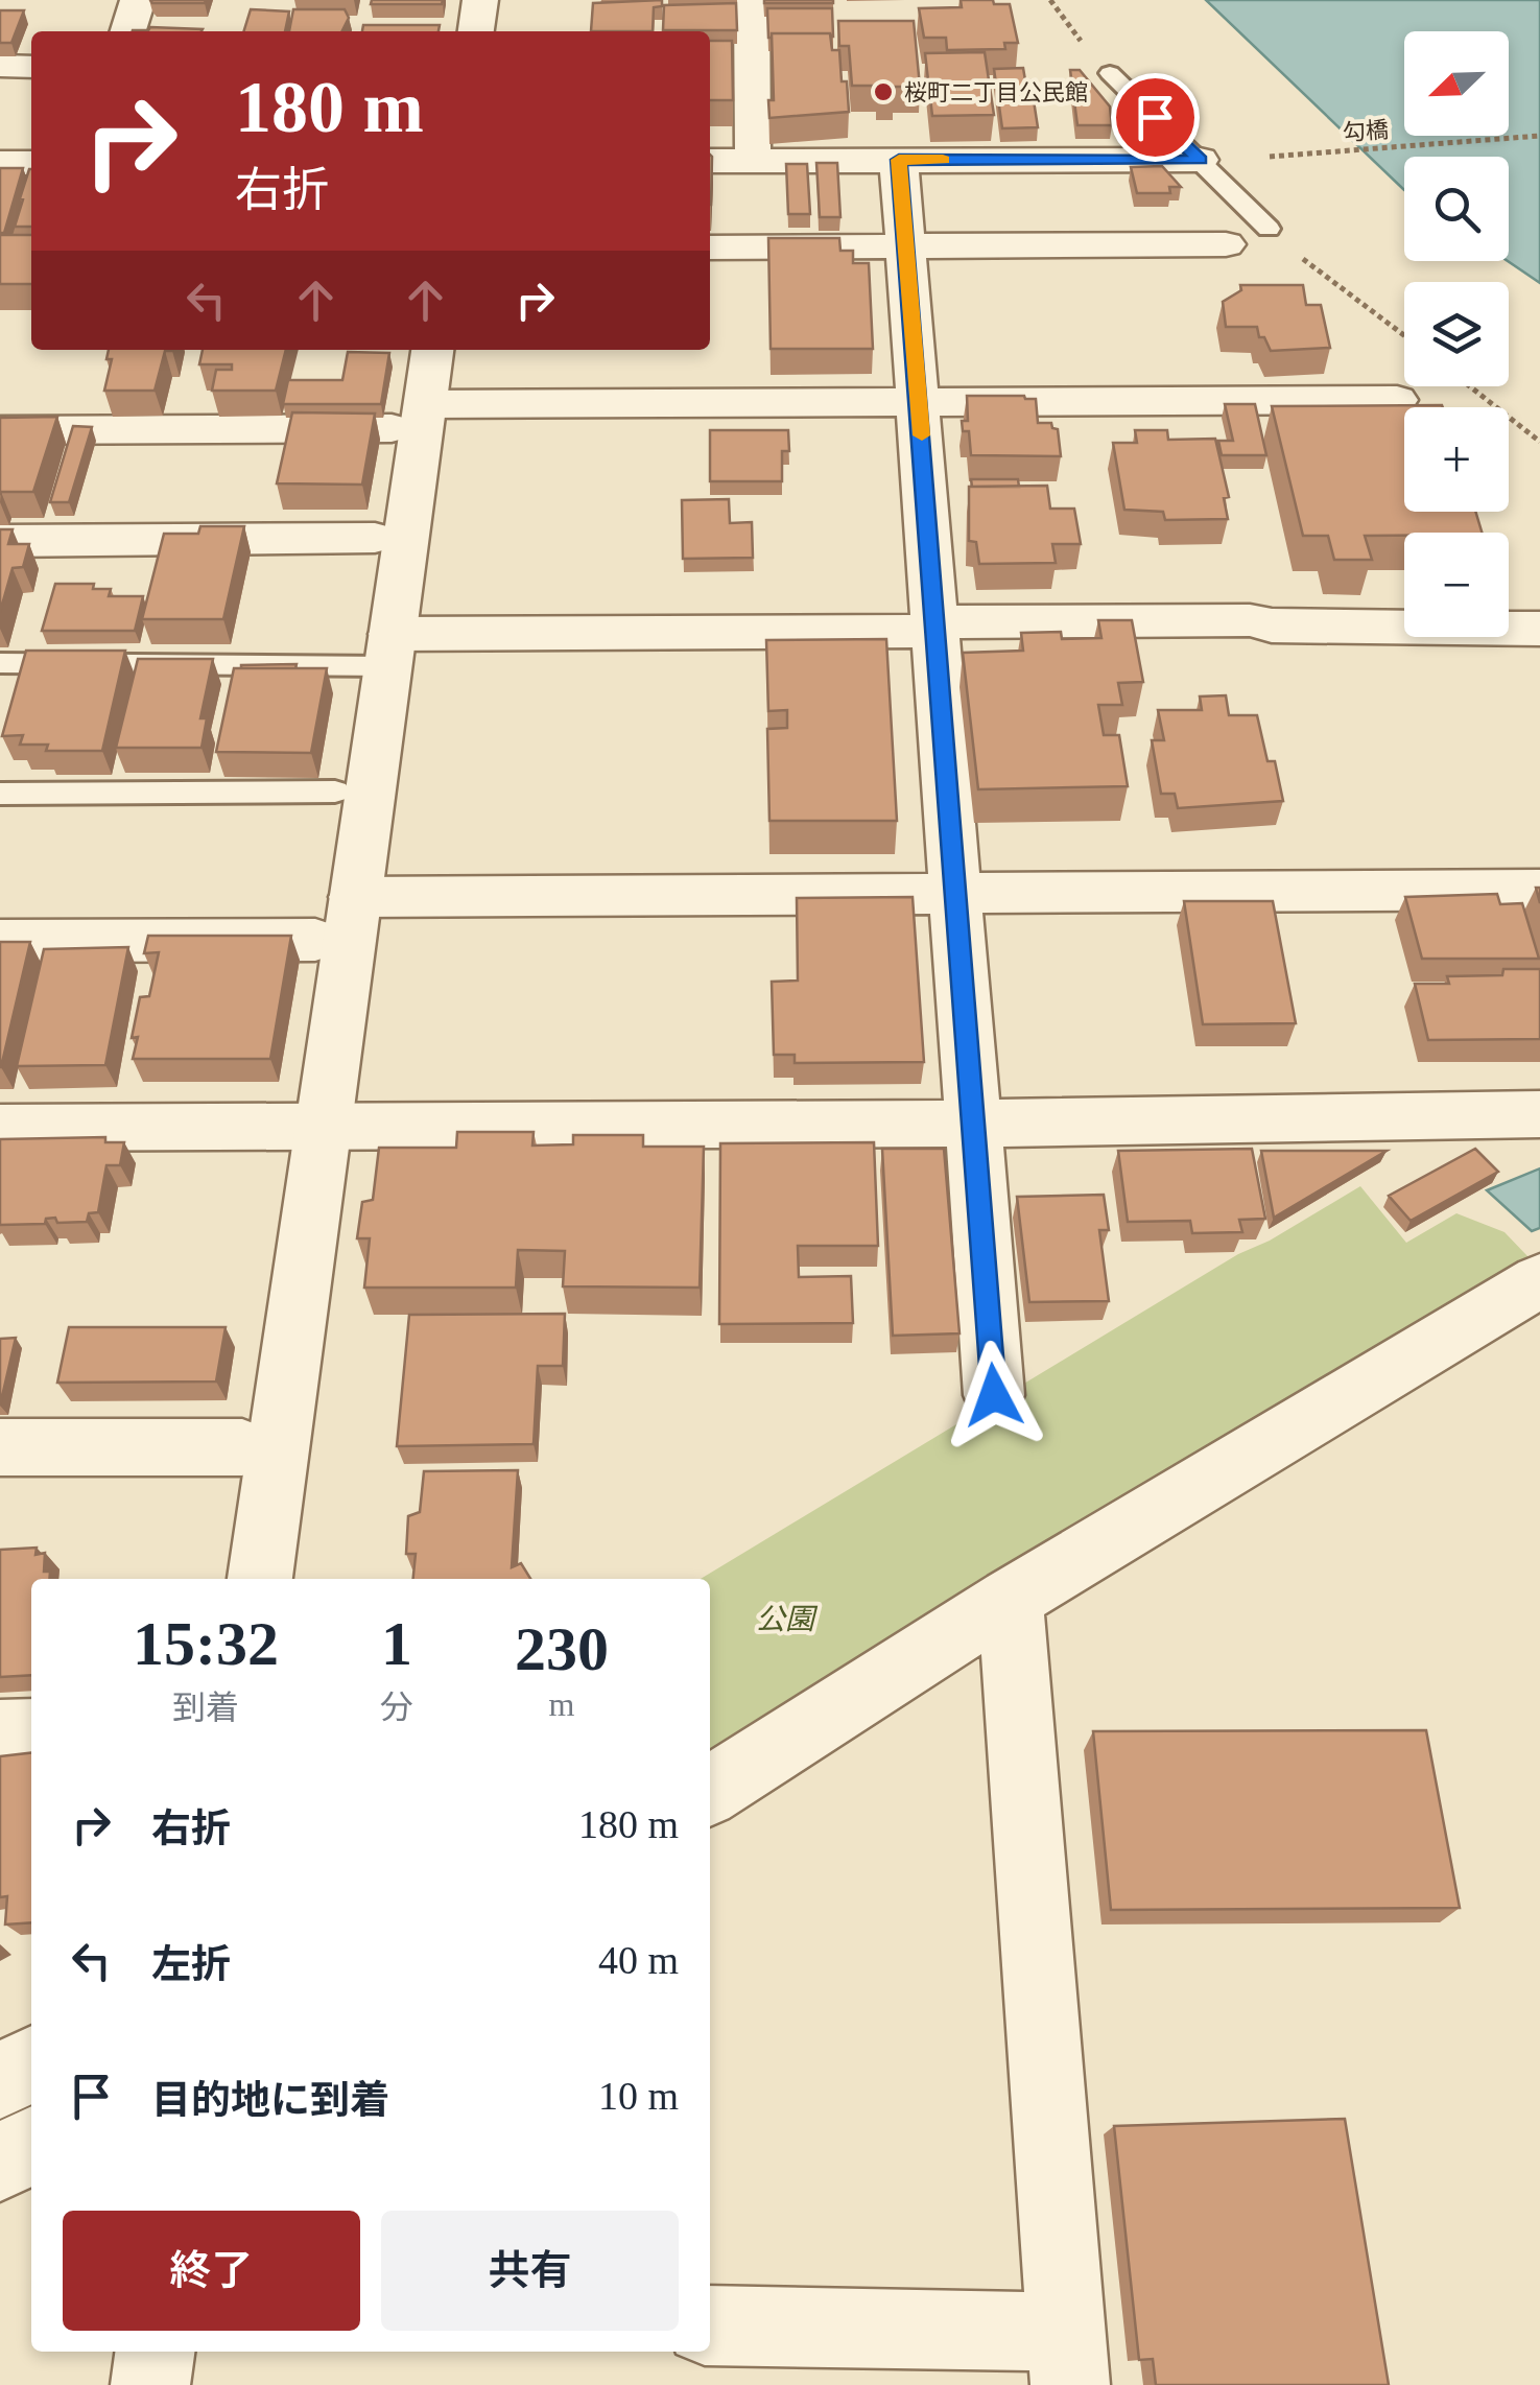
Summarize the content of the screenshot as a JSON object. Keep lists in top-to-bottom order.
{
  "streets": {
    "path": ["勾橋"]
  },
  "parks": ["公園"],
  "places": ["桜町二丁目公民館"],
  "north": "bottom left",
  "page": {
    "map_buttons": ["+", "−"],
    "turn": ["180 m", "右折"],
    "eta": [
      "15:32",
      "到着",
      "1",
      "分",
      "230",
      "m"
    ],
    "list": [
      {
        "name": "右折",
        "value": "180 m"
      },
      {
        "name": "左折",
        "value": "40 m"
      },
      {
        "name": "目的地に到着",
        "value": "10 m"
      }
    ],
    "buttons": ["終了", "共有"]
  }
}
